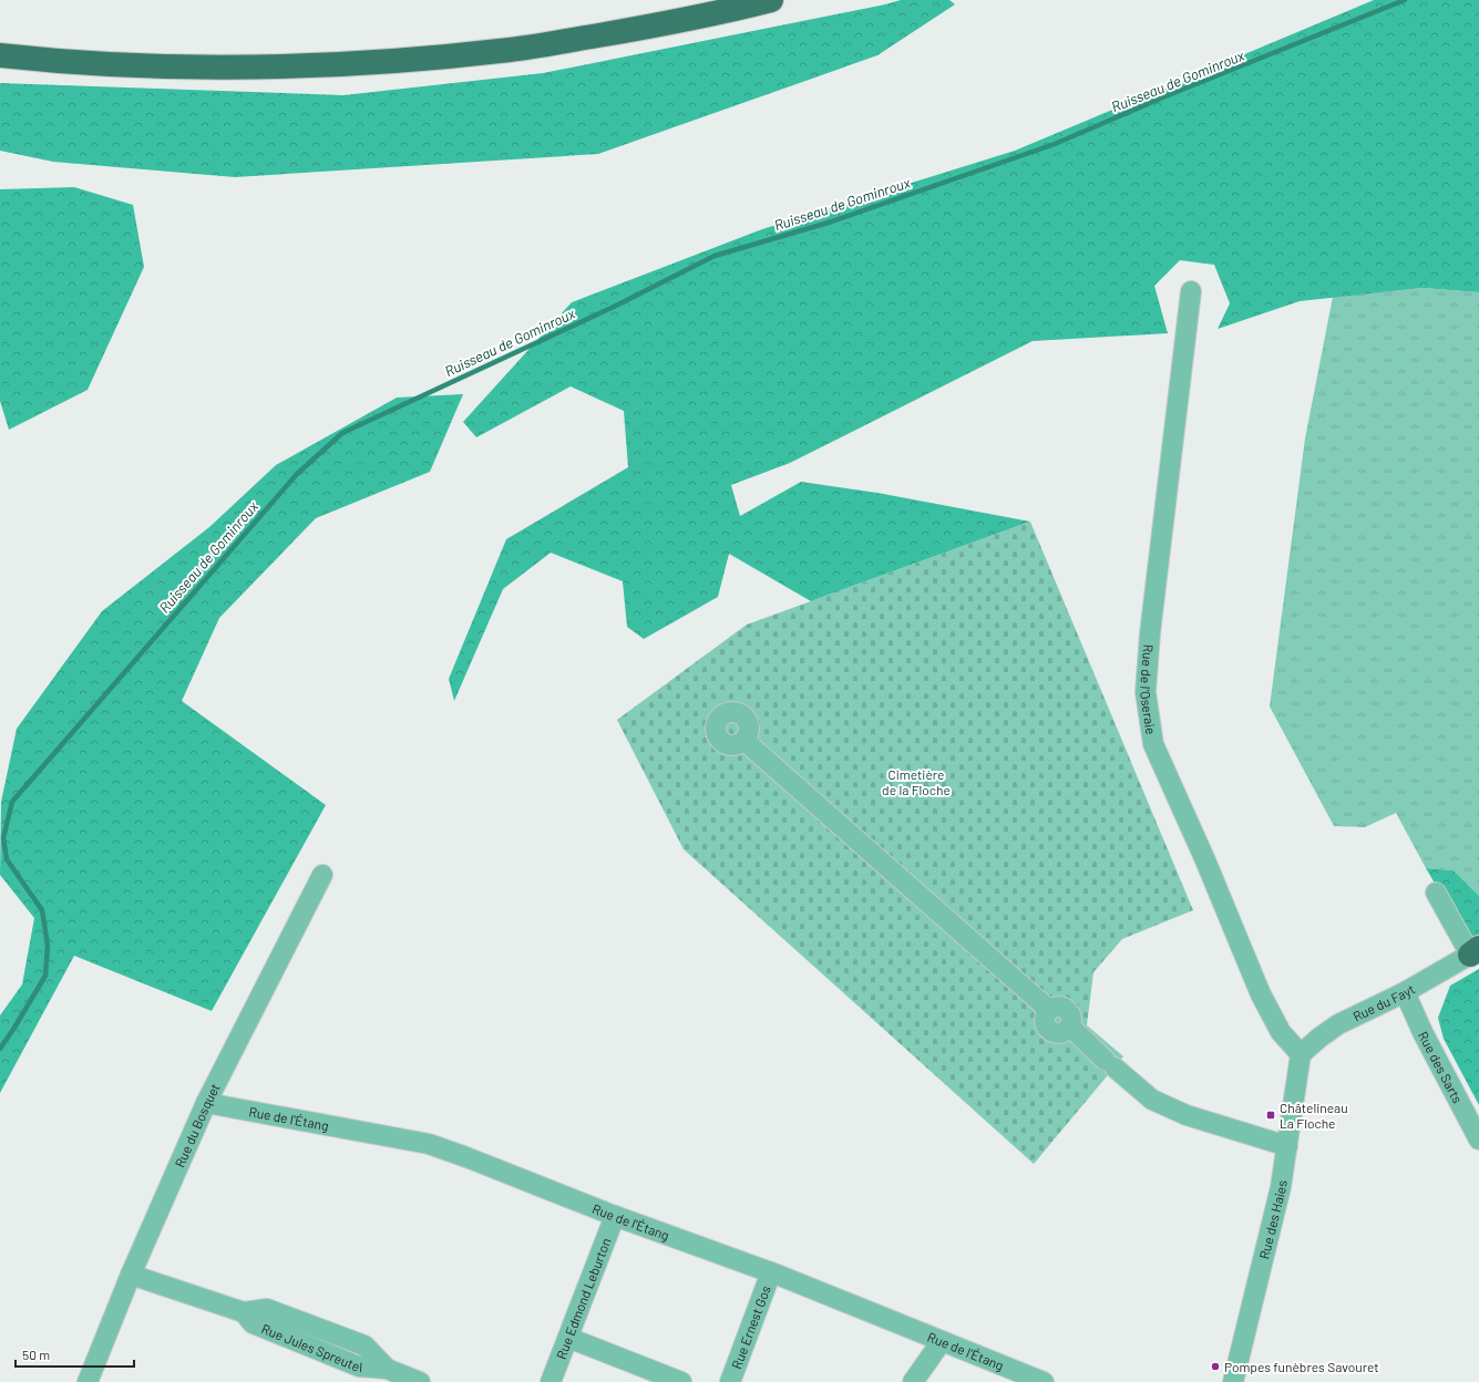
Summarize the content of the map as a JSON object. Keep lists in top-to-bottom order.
{
  "streets": {
    "street": [
      "Rue de l'Oseraie",
      "Rue du Fayt",
      "Rue des Sarts",
      "Rue de l'Étang",
      "Rue du Bosquet",
      "Rue des Haies",
      "Rue Edmond Leburton",
      "Rue Ernest Gos",
      "Rue Jules Spreutel"
    ]
  },
  "crossings": [
    ["Rue de l'Oseraie", "Rue du Fayt"],
    ["Rue de l'Oseraie", "Rue des Haies"],
    ["Rue du Fayt", "Rue des Sarts"],
    ["Rue du Fayt", "Rue des Haies"],
    ["Rue de l'Étang", "Rue du Bosquet"],
    ["Rue de l'Étang", "Rue Edmond Leburton"],
    ["Rue de l'Étang", "Rue Ernest Gos"],
    ["Rue du Bosquet", "Rue Jules Spreutel"]
  ],
  "water": ["Ruisseau de Gominroux"],
  "parks": ["Cimetière de la Floche"],
  "places": {
    "transit": ["Châtelineau La Floche"],
    "other": ["Pompes funèbres Savouret"]
  },
  "scale_bar": "50 m"
}
